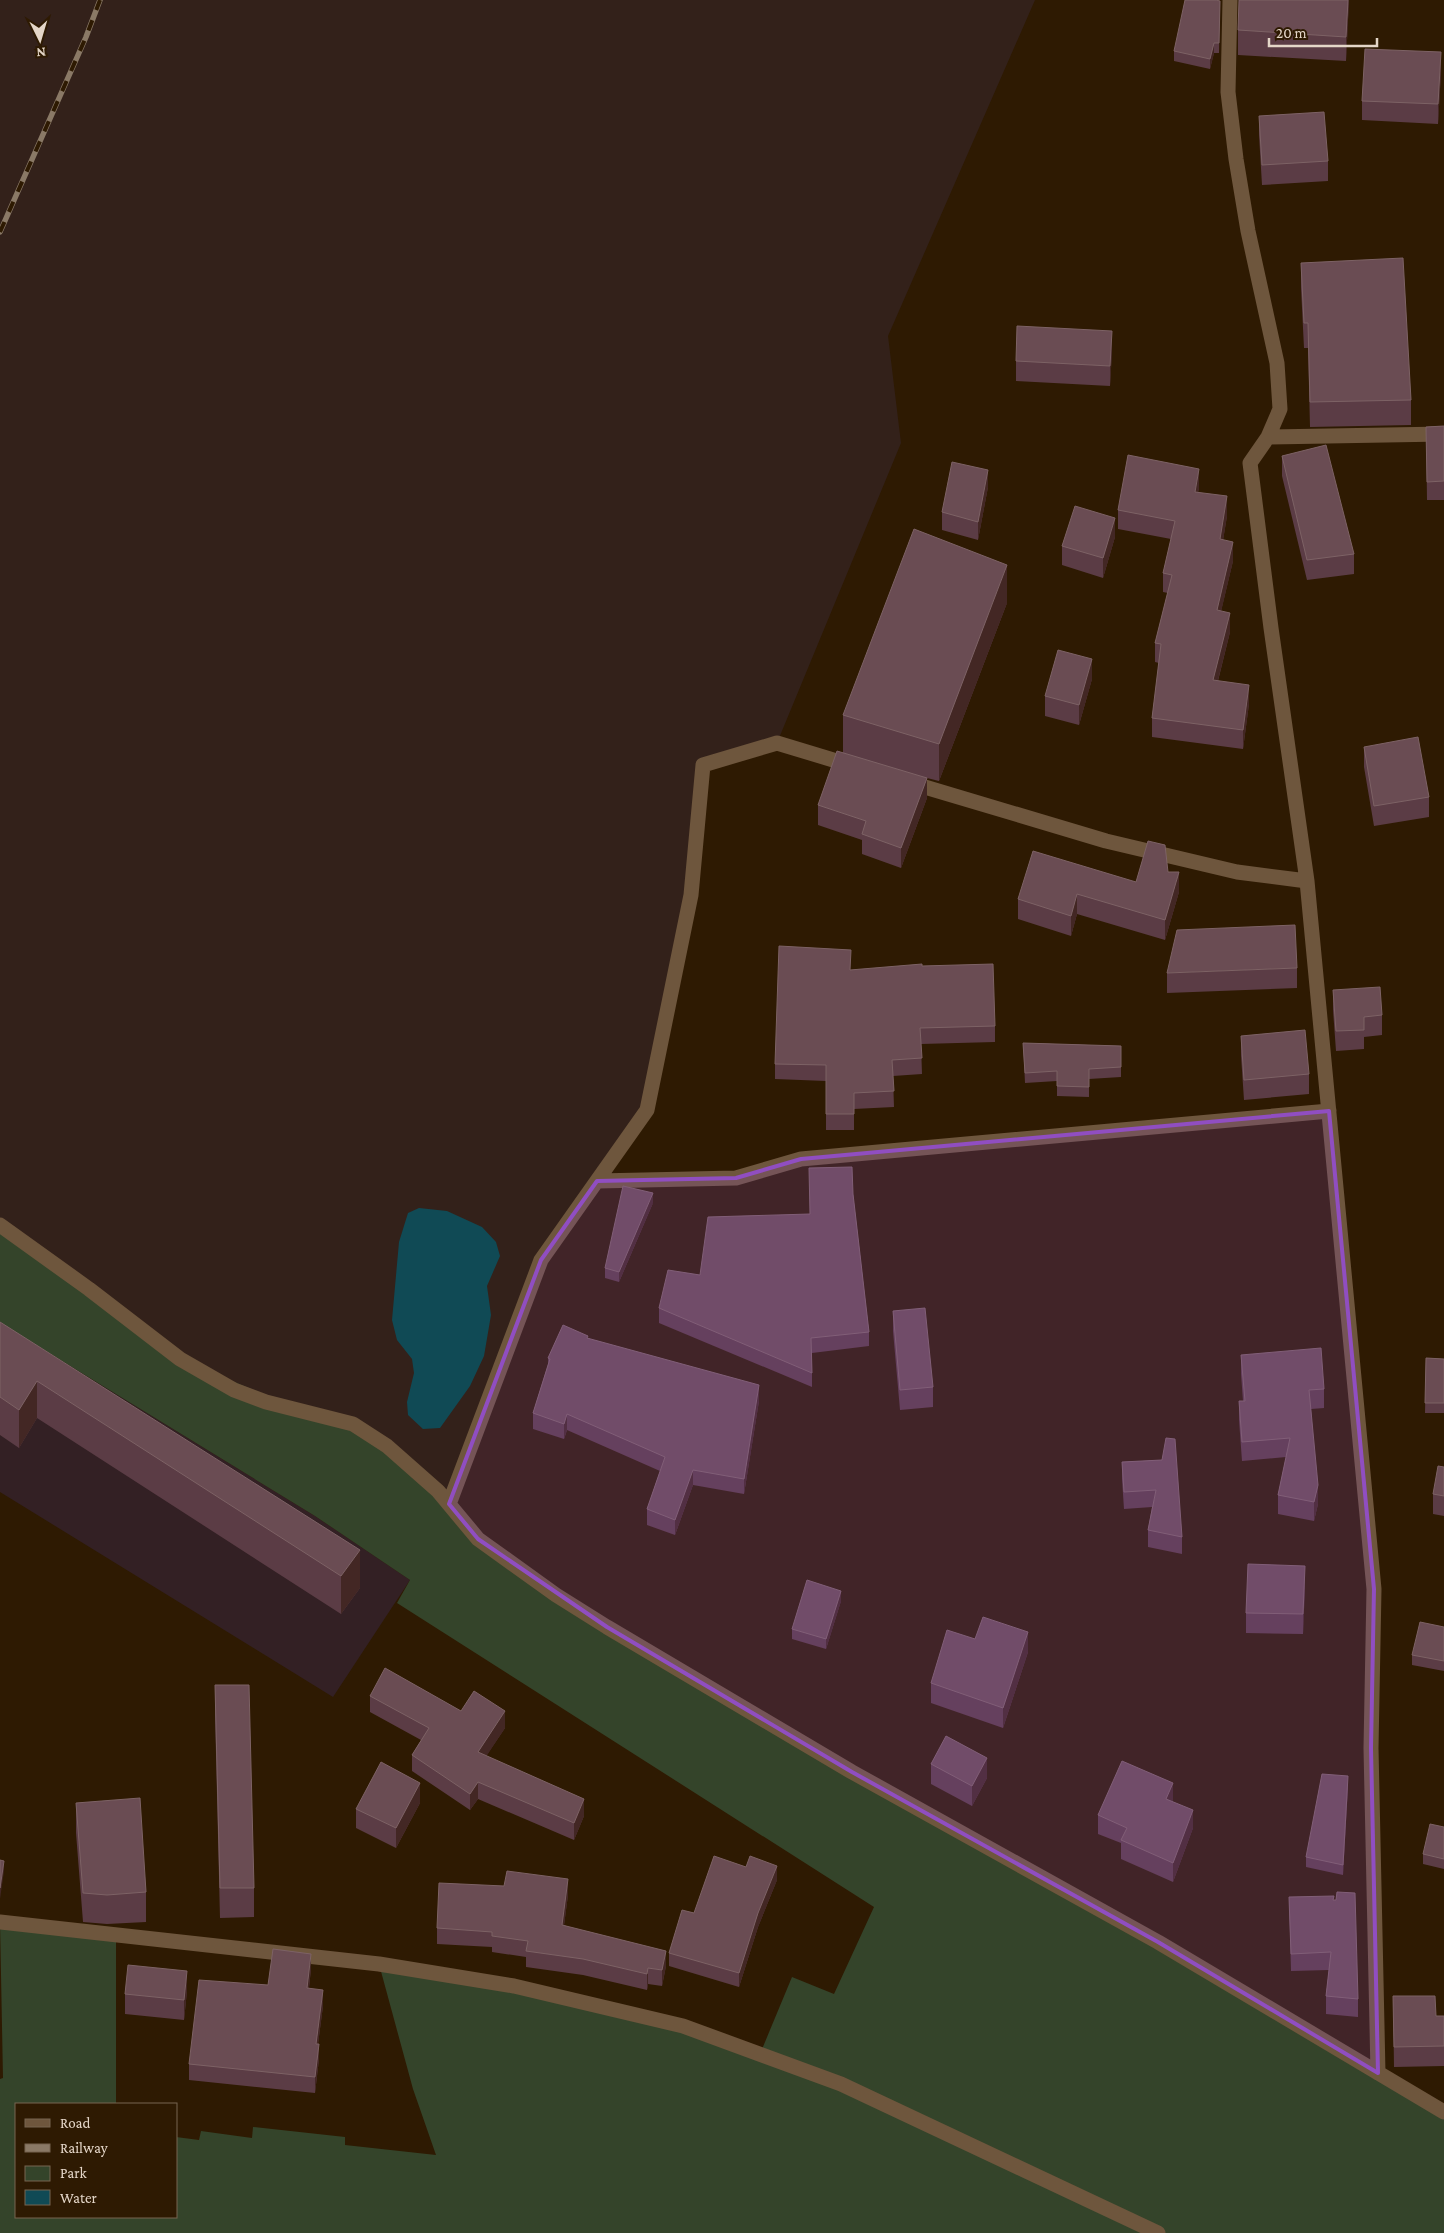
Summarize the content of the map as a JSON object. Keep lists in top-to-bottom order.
{
  "legend": [
    "Road",
    "Railway",
    "Park",
    "Water"
  ],
  "scale_bar": "20 m",
  "north": "bottom"
}
